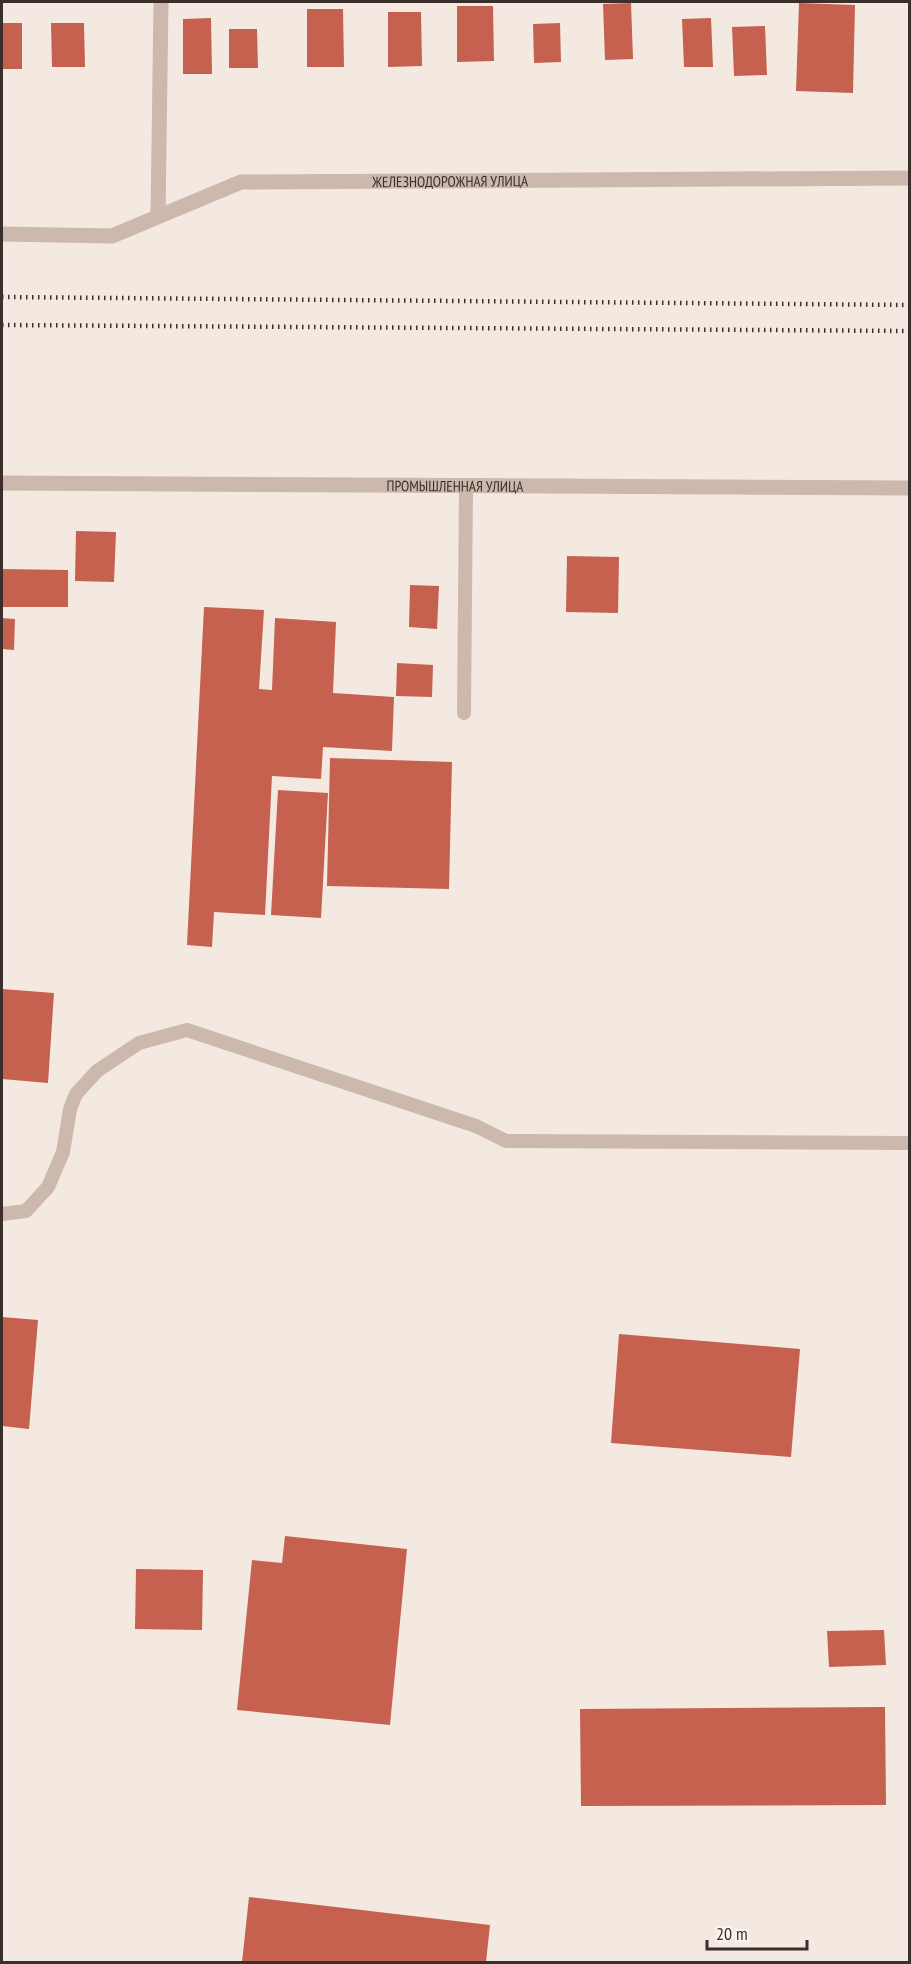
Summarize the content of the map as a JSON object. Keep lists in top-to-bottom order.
{
  "streets": {
    "street": ["ЖЕЛЕЗНОДОРОЖНАЯ УЛИЦА", "ПРОМЫШЛЕННАЯ УЛИЦА"]
  },
  "scale_bar": "20 m"
}
